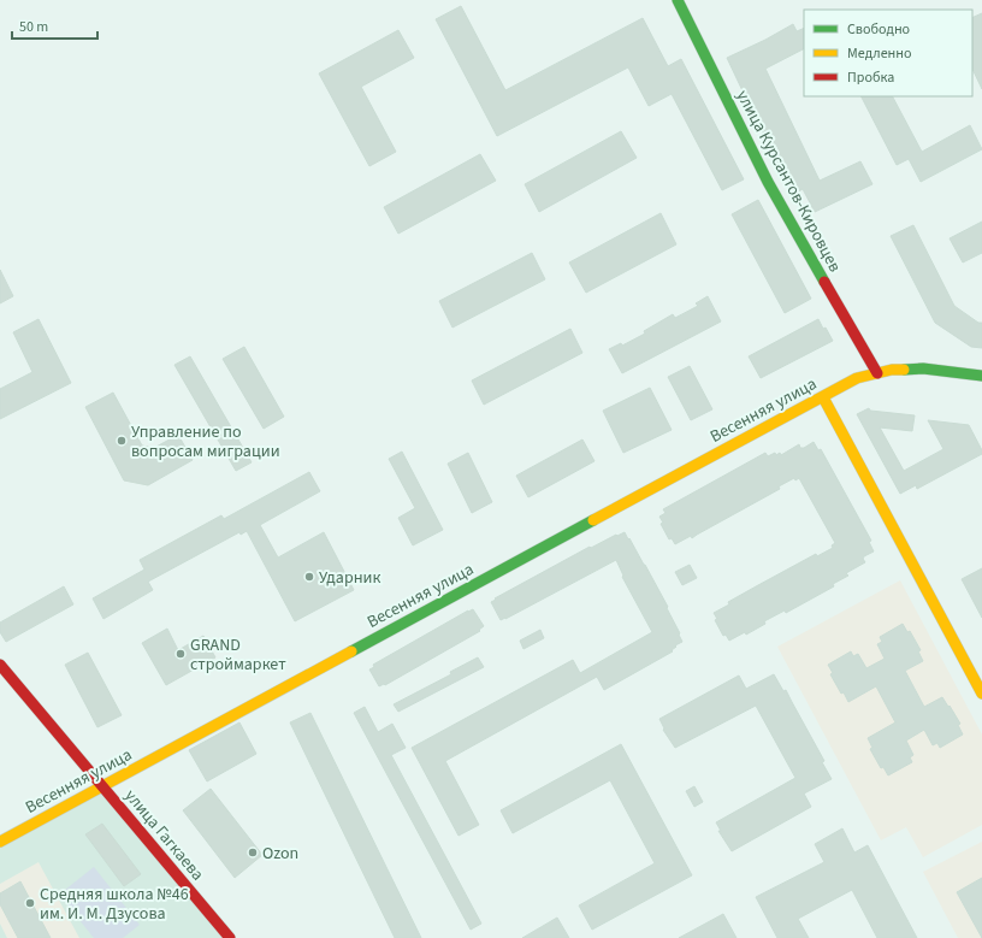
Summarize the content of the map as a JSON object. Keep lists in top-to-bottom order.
{
  "streets": {
    "street": ["улица Курсантов-Кировцев", "Весенняя улица", "улица Гагкаева"]
  },
  "crossings": [
    ["улица Курсантов-Кировцев", "Весенняя улица"],
    ["Весенняя улица", "улица Гагкаева"]
  ],
  "places": [
    "Управление по вопросам миграции",
    "Ударник",
    "GRAND строймаркет",
    "Ozon",
    "Средняя школа №46 им. И. М. Дзусова"
  ],
  "legend": ["Свободно", "Медленно", "Пробка"],
  "scale_bar": "50 m"
}
